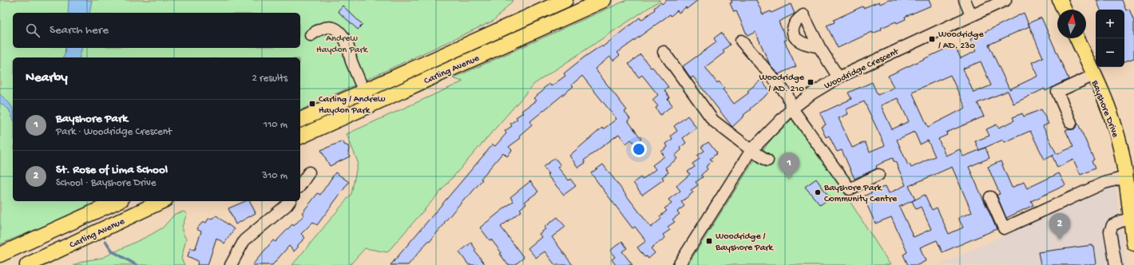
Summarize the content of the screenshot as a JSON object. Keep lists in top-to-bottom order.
{
  "streets": {
    "main road": ["Carling Avenue", "Bayshore Drive"],
    "street": ["Woodridge Crescent"]
  },
  "parks": ["Andrew Haydon Park"],
  "places": {
    "transit": [
      "Woodridge / AD. 230",
      "Woodridge / AD. 210",
      "Carling / Andrew Haydon Park",
      "Woodridge / Bayshore Park"
    ],
    "other": ["Bayshore Park Community Centre"]
  },
  "north": "top",
  "page": {
    "map_buttons": ["+", "−"],
    "search": "Search here",
    "heading": ["Nearby", "2 results"],
    "list": [
      {
        "mark": "1",
        "name": "Bayshore Park",
        "note": "Park · Woodridge Crescent",
        "value": "110 m"
      },
      {
        "mark": "2",
        "name": "St. Rose of Lima School",
        "note": "School · Bayshore Drive",
        "value": "310 m"
      }
    ],
    "pins": ["1", "2"]
  }
}
